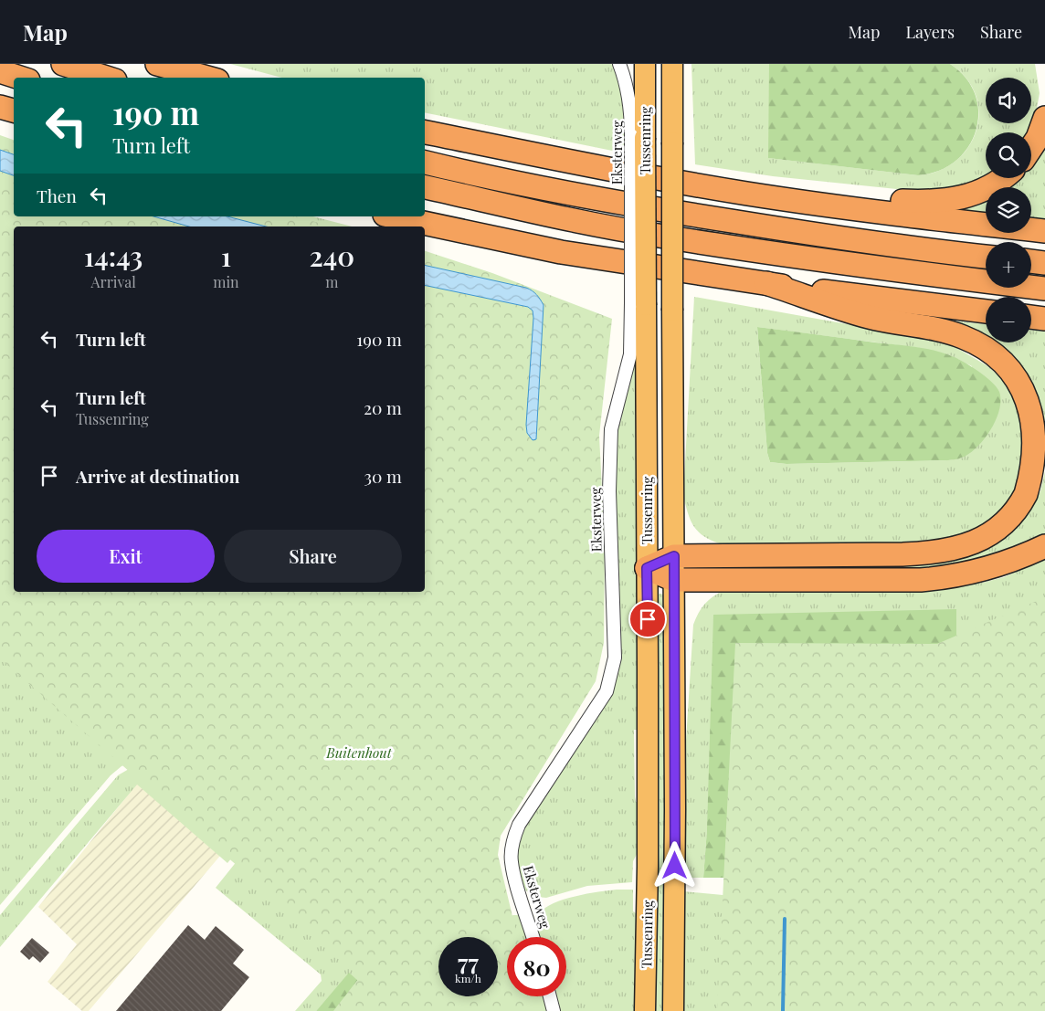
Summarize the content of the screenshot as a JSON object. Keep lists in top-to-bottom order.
{
  "streets": {
    "highway": ["Tussenring"],
    "street": ["Eksterweg"]
  },
  "crossings": [
    ["Tussenring", "Eksterweg"]
  ],
  "parks": ["Buitenhout"],
  "page": {
    "header": "Map",
    "nav": ["Map", "Layers", "Share"],
    "map_buttons": ["+", "−"],
    "turn": ["190 m", "Turn left"],
    "then": "Then",
    "eta": [
      "14:43",
      "Arrival",
      "1",
      "min",
      "240",
      "m"
    ],
    "list": [
      {
        "name": "Turn left",
        "value": "190 m"
      },
      {
        "name": "Turn left",
        "note": "Tussenring",
        "value": "20 m"
      },
      {
        "name": "Arrive at destination",
        "value": "30 m"
      }
    ],
    "buttons": ["Exit", "Share"],
    "speed": "77 km/h",
    "limit": "80"
  }
}
